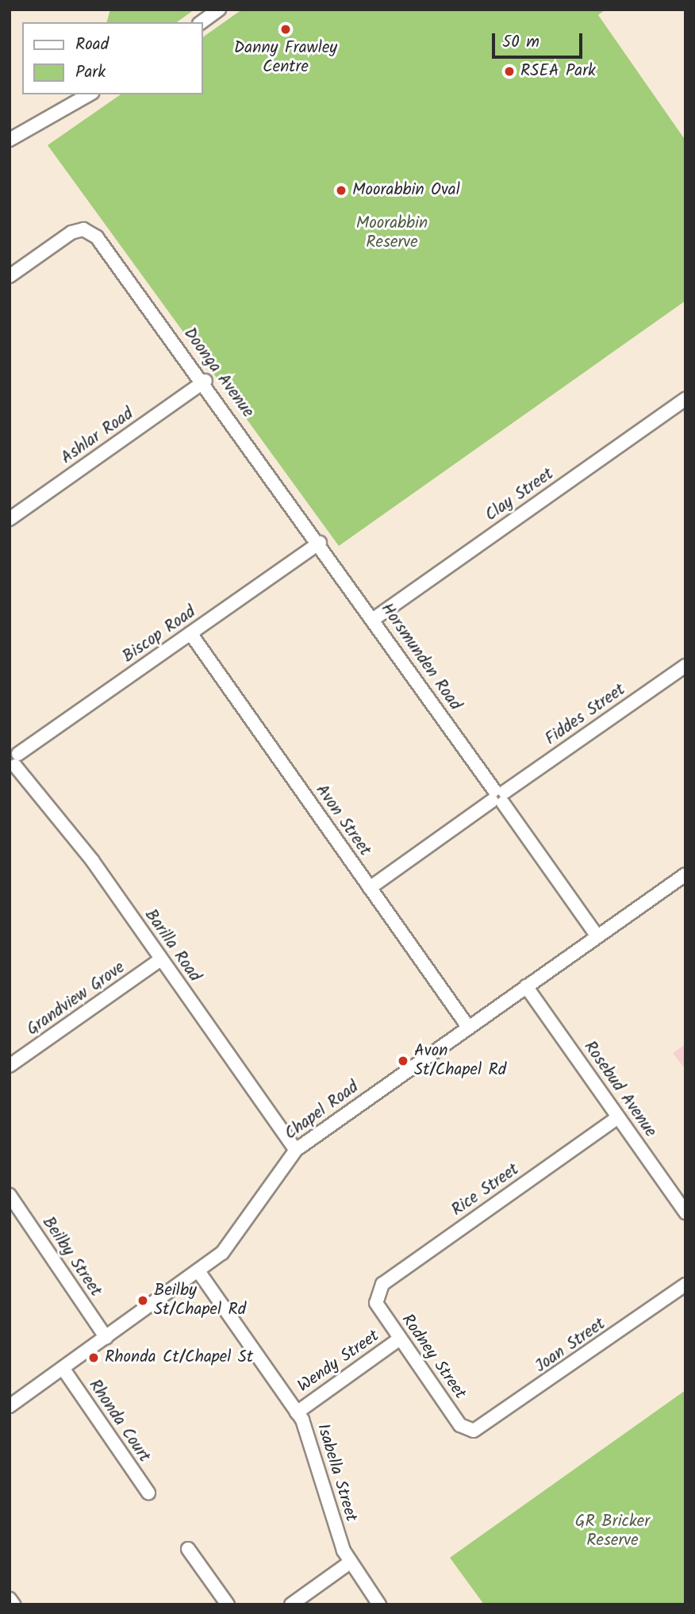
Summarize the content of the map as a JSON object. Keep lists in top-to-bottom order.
{
  "streets": {
    "street": [
      "Doonga Avenue",
      "Ashlar Road",
      "Clay Street",
      "Biscop Road",
      "Horsmunden Road",
      "Fiddes Street",
      "Avon Street",
      "Barilla Road",
      "Grandview Grove",
      "Rosebud Avenue",
      "Chapel Road",
      "Rice Street",
      "Beilby Street",
      "Joan Street",
      "Rodney Street",
      "Wendy Street",
      "Rhonda Court",
      "Isabella Street"
    ]
  },
  "crossings": [
    ["Doonga Avenue", "Ashlar Road"],
    ["Doonga Avenue", "Biscop Road"],
    ["Doonga Avenue", "Horsmunden Road"],
    ["Clay Street", "Horsmunden Road"],
    ["Biscop Road", "Horsmunden Road"],
    ["Biscop Road", "Avon Street"],
    ["Biscop Road", "Barilla Road"],
    ["Horsmunden Road", "Fiddes Street"],
    ["Horsmunden Road", "Chapel Road"],
    ["Fiddes Street", "Avon Street"],
    ["Avon Street", "Chapel Road"],
    ["Barilla Road", "Grandview Grove"],
    ["Barilla Road", "Chapel Road"],
    ["Rosebud Avenue", "Chapel Road"],
    ["Rosebud Avenue", "Rice Street"],
    ["Chapel Road", "Beilby Street"],
    ["Chapel Road", "Rhonda Court"],
    ["Chapel Road", "Isabella Street"],
    ["Rice Street", "Rodney Street"],
    ["Joan Street", "Rodney Street"],
    ["Rodney Street", "Wendy Street"],
    ["Wendy Street", "Isabella Street"]
  ],
  "parks": ["Moorabbin Reserve", "GR Bricker Reserve"],
  "places": [
    "Danny Frawley Centre",
    "RSEA Park",
    "Moorabbin Oval",
    "Avon St/Chapel Rd",
    "Beilby St/Chapel Rd",
    "Rhonda Ct/Chapel St"
  ],
  "legend": ["Road", "Park"],
  "scale_bar": "50 m"
}
